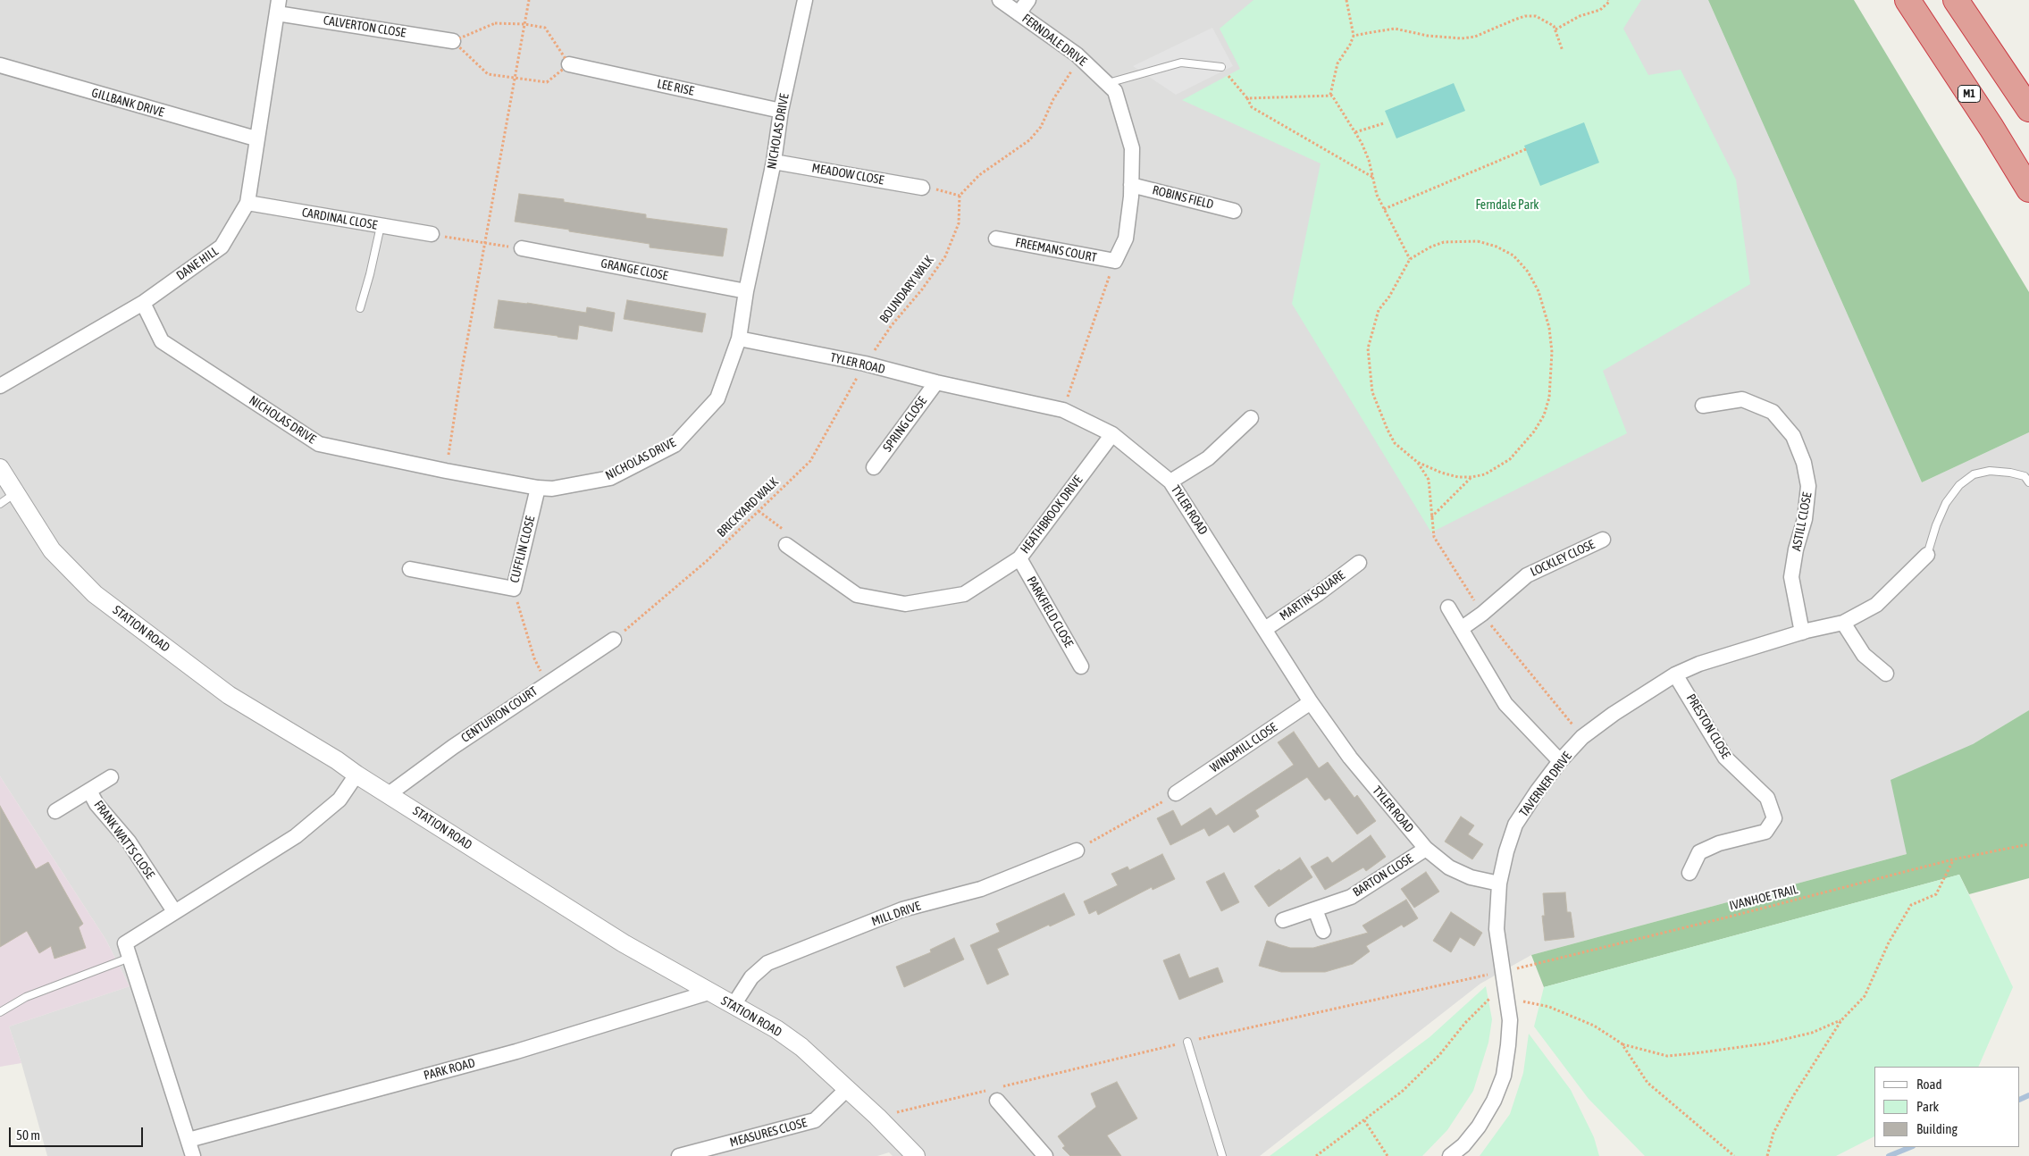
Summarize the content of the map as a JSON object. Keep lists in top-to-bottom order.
{
  "streets": {
    "highway": ["M1"],
    "street": [
      "CALVERTON CLOSE",
      "FERNDALE DRIVE",
      "LEE RISE",
      "GILLBANK DRIVE",
      "NICHOLAS DRIVE",
      "MEADOW CLOSE",
      "ROBINS FIELD",
      "CARDINAL CLOSE",
      "FREEMANS COURT",
      "DANE HILL",
      "GRANGE CLOSE",
      "TYLER ROAD",
      "SPRING CLOSE",
      "HEATHBROOK DRIVE",
      "ASTILL CLOSE",
      "CUFFLIN CLOSE",
      "LOCKLEY CLOSE",
      "MARTIN SQUARE",
      "PARKFIELD CLOSE",
      "STATION ROAD",
      "CENTURION COURT",
      "PRESTON CLOSE",
      "WINDMILL CLOSE",
      "TAVERNER DRIVE",
      "FRANK WATTS CLOSE",
      "BARTON CLOSE",
      "MILL DRIVE",
      "PARK ROAD",
      "MEASURES CLOSE"
    ],
    "path": ["BOUNDARY WALK", "BRICKYARD WALK", "IVANHOE TRAIL"]
  },
  "crossings": [
    ["CALVERTON CLOSE", "DANE HILL"],
    ["FERNDALE DRIVE", "ROBINS FIELD"],
    ["FERNDALE DRIVE", "FREEMANS COURT"],
    ["LEE RISE", "NICHOLAS DRIVE"],
    ["GILLBANK DRIVE", "DANE HILL"],
    ["NICHOLAS DRIVE", "MEADOW CLOSE"],
    ["NICHOLAS DRIVE", "DANE HILL"],
    ["NICHOLAS DRIVE", "GRANGE CLOSE"],
    ["NICHOLAS DRIVE", "TYLER ROAD"],
    ["NICHOLAS DRIVE", "CUFFLIN CLOSE"],
    ["CARDINAL CLOSE", "DANE HILL"],
    ["BOUNDARY WALK", "TYLER ROAD"],
    ["BOUNDARY WALK", "BRICKYARD WALK"],
    ["TYLER ROAD", "SPRING CLOSE"],
    ["TYLER ROAD", "BRICKYARD WALK"],
    ["TYLER ROAD", "HEATHBROOK DRIVE"],
    ["TYLER ROAD", "MARTIN SQUARE"],
    ["TYLER ROAD", "WINDMILL CLOSE"],
    ["TYLER ROAD", "TAVERNER DRIVE"],
    ["TYLER ROAD", "BARTON CLOSE"],
    ["BRICKYARD WALK", "CENTURION COURT"],
    ["HEATHBROOK DRIVE", "PARKFIELD CLOSE"],
    ["ASTILL CLOSE", "TAVERNER DRIVE"],
    ["STATION ROAD", "CENTURION COURT"],
    ["STATION ROAD", "MILL DRIVE"],
    ["STATION ROAD", "PARK ROAD"],
    ["STATION ROAD", "MEASURES CLOSE"],
    ["PRESTON CLOSE", "TAVERNER DRIVE"],
    ["TAVERNER DRIVE", "IVANHOE TRAIL"]
  ],
  "parks": ["Ferndale Park"],
  "legend": ["Road", "Park", "Building"],
  "scale_bar": "50 m"
}
